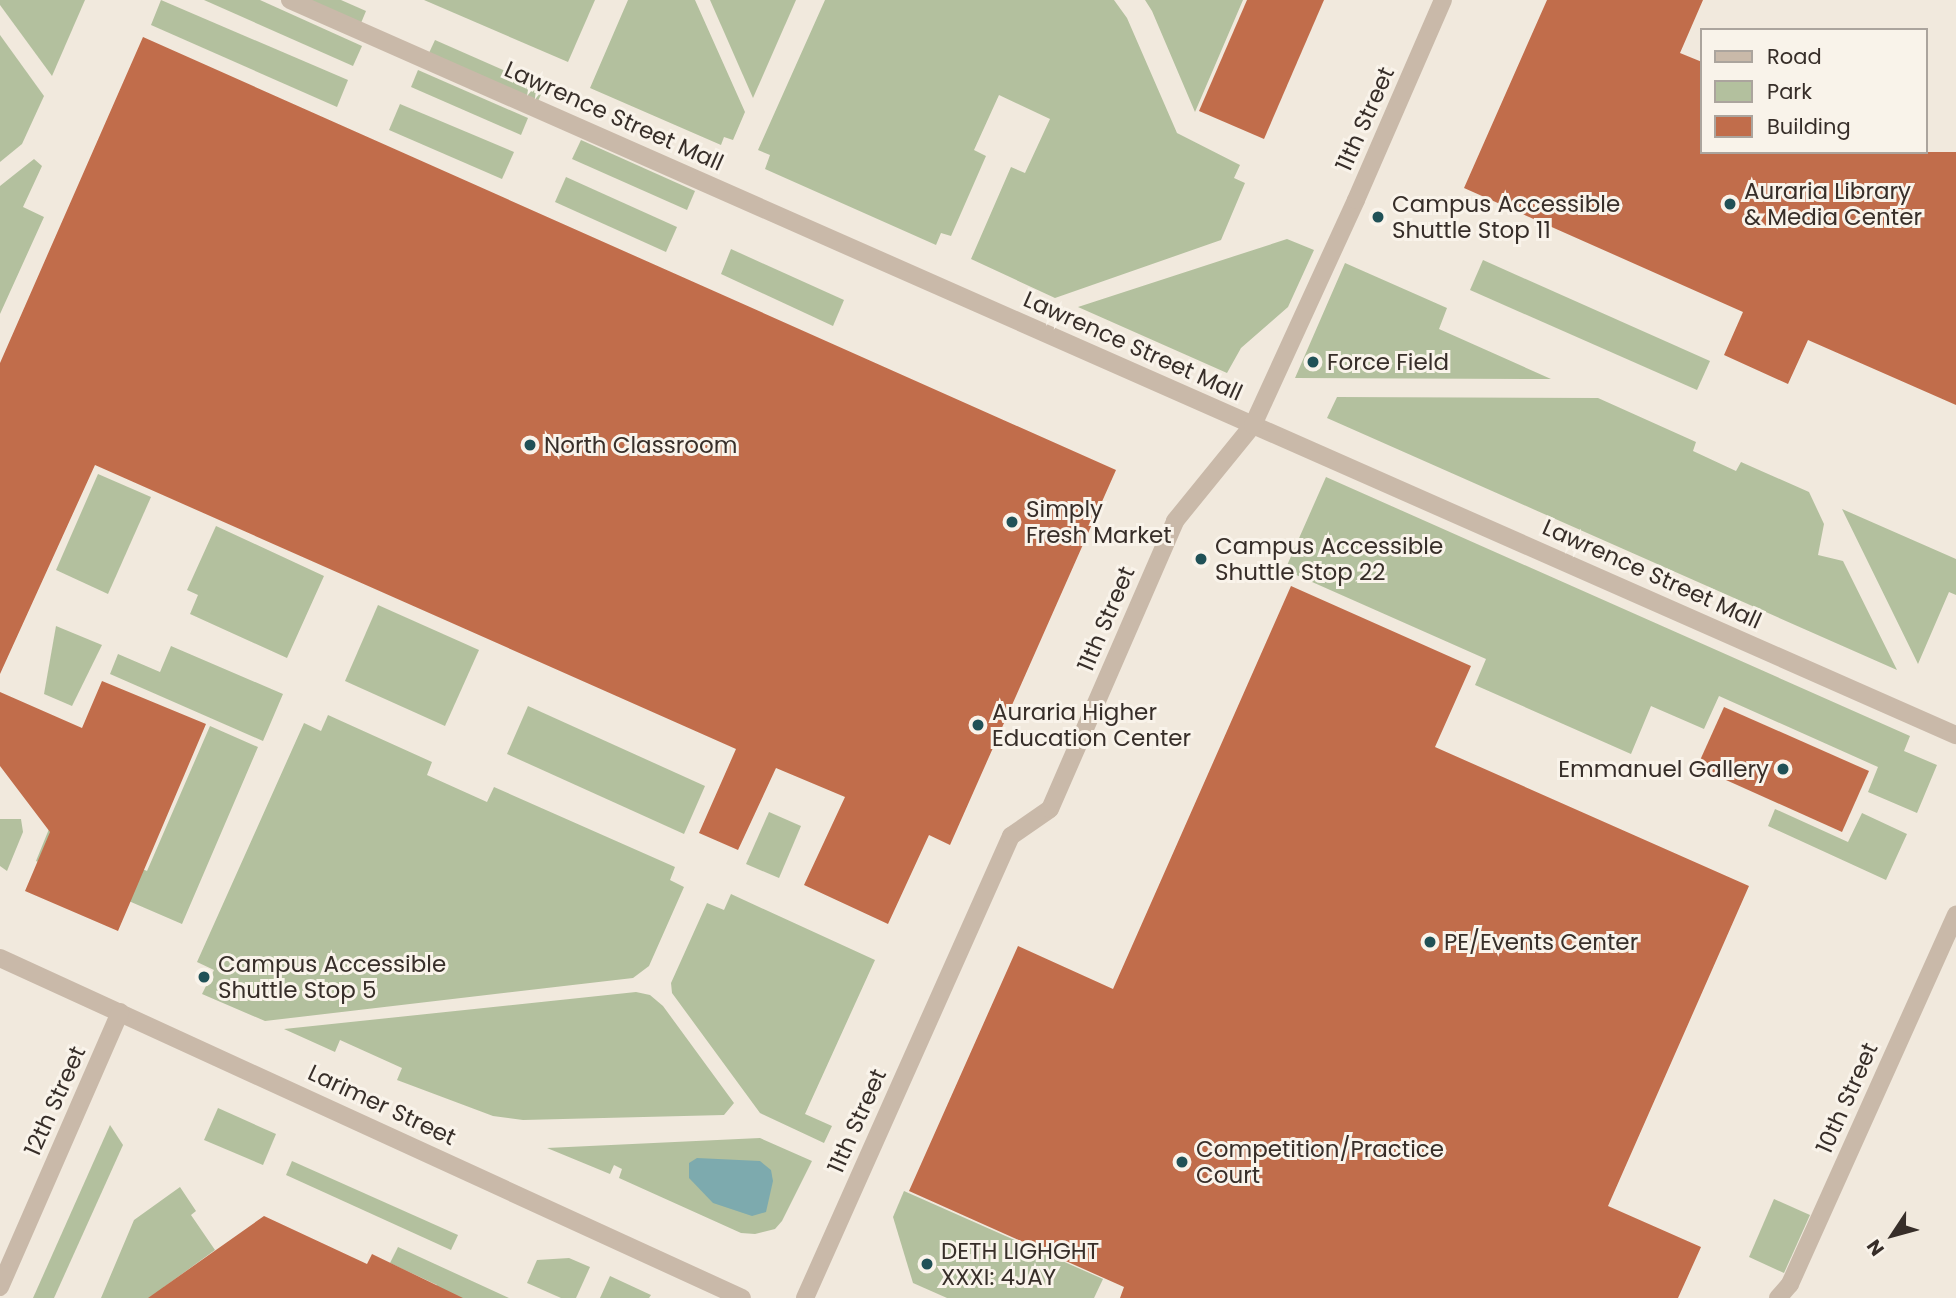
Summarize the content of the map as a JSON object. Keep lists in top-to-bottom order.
{
  "streets": {
    "street": [
      "Lawrence Street Mall",
      "11th Street",
      "10th Street",
      "12th Street",
      "Larimer Street"
    ]
  },
  "crossings": [
    ["Lawrence Street Mall", "11th Street"],
    ["12th Street", "Larimer Street"]
  ],
  "places": [
    "Auraria Library & Media Center",
    "Campus Accessible Shuttle Stop 11",
    "Force Field",
    "North Classroom",
    "Simply Fresh Market",
    "Campus Accessible Shuttle Stop 22",
    "Auraria Higher Education Center",
    "Emmanuel Gallery",
    "PE/Events Center",
    "Campus Accessible Shuttle Stop 5",
    "Competition/Practice Court",
    "DETH LIGHGHT XXXI: 4JAY"
  ],
  "legend": ["Road", "Park", "Building"],
  "north": "bottom left"
}
